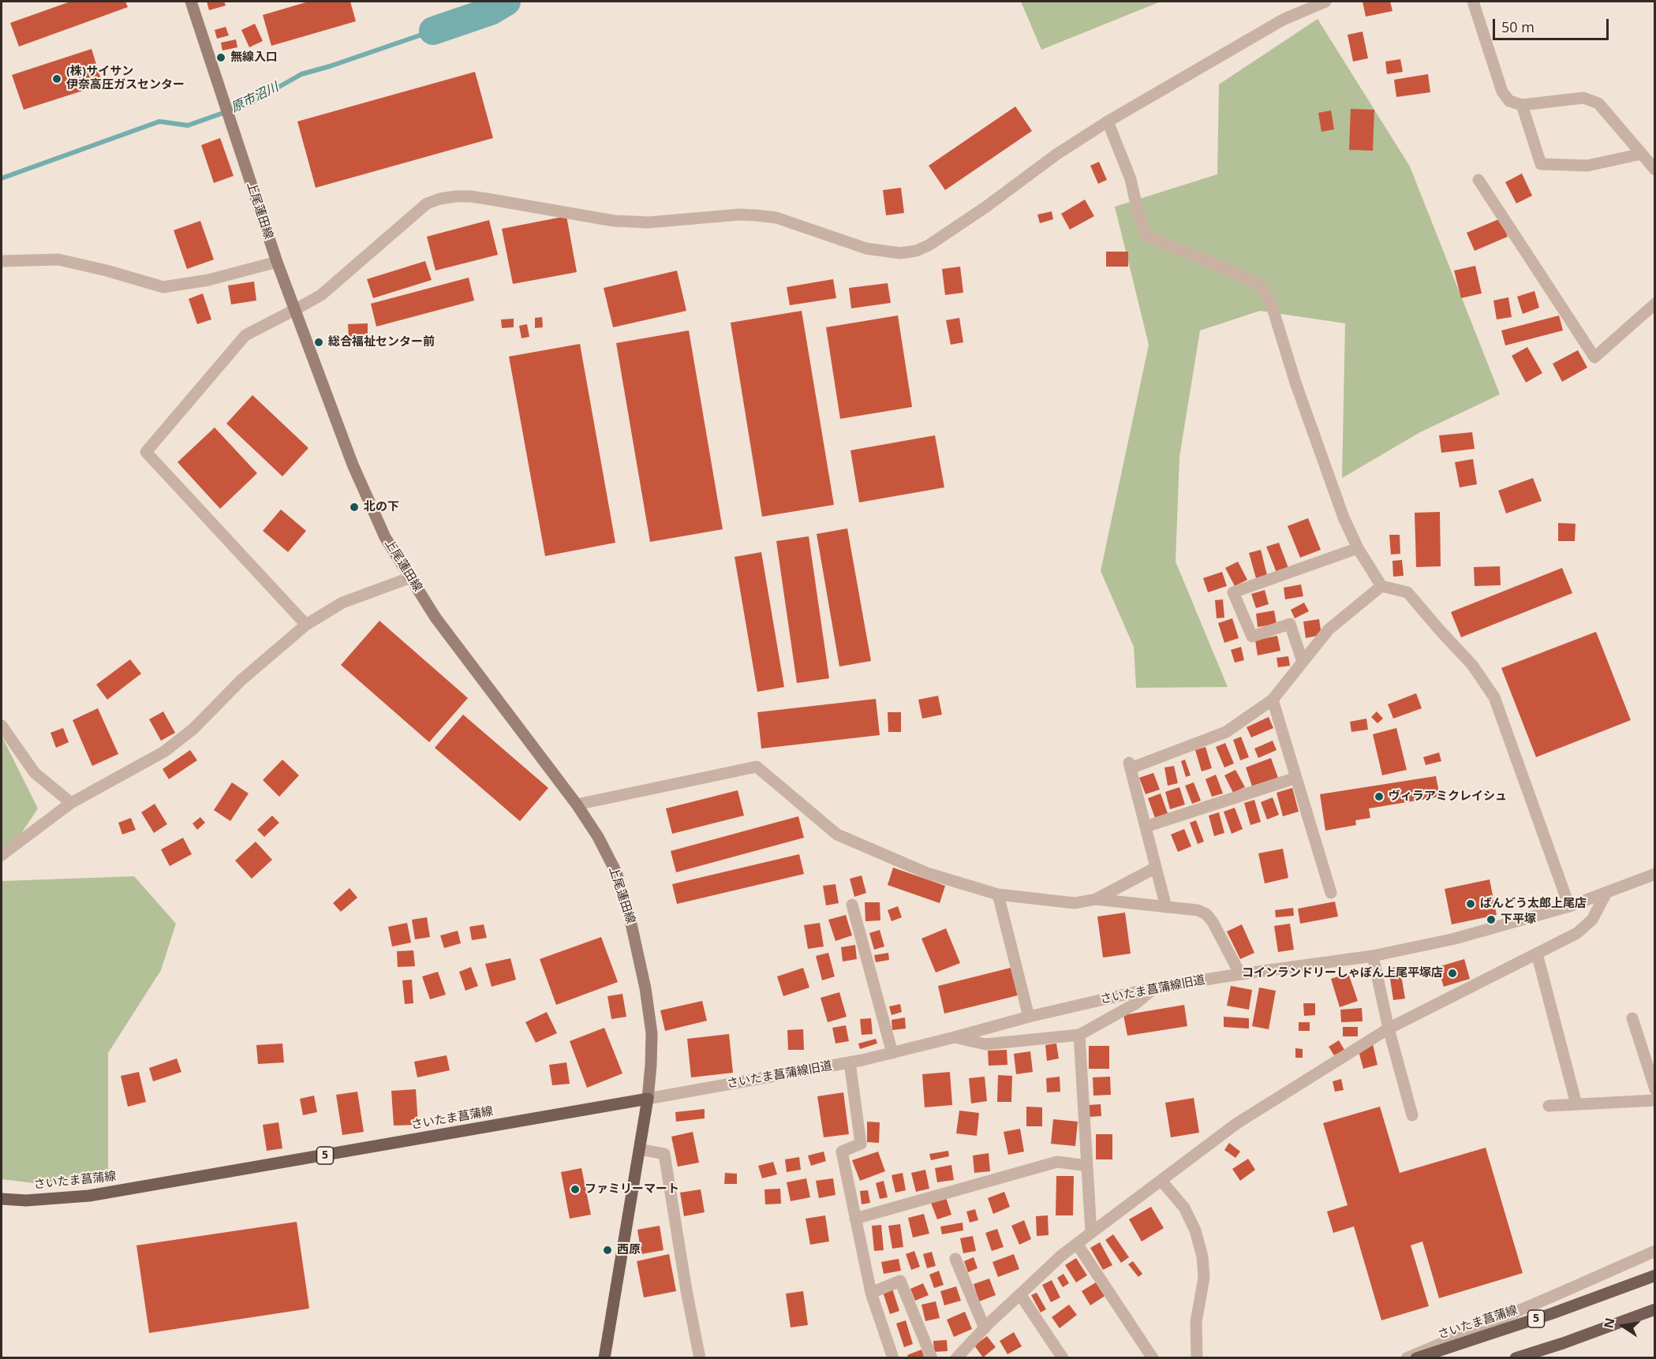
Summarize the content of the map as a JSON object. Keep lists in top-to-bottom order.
{
  "streets": {
    "main road": ["上尾蓮田線", "さいたま菖蒲線", "5"],
    "street": ["さいたま菖蒲線旧道"]
  },
  "crossings": [
    ["上尾蓮田線", "さいたま菖蒲線旧道"],
    ["上尾蓮田線", "さいたま菖蒲線"],
    ["さいたま菖蒲線旧道", "さいたま菖蒲線"]
  ],
  "water": ["原市沼川"],
  "places": [
    "無線入口",
    "(株)サイサン 伊奈高圧ガスセンター",
    "総合福祉センター前",
    "北の下",
    "ヴィラアミクレイシュ",
    "ばんどう太郎上尾店",
    "下平塚",
    "コインランドリーしゃぼん上尾平塚店",
    "ファミリーマート",
    "西原"
  ],
  "scale_bar": "50 m",
  "north": "left"
}
